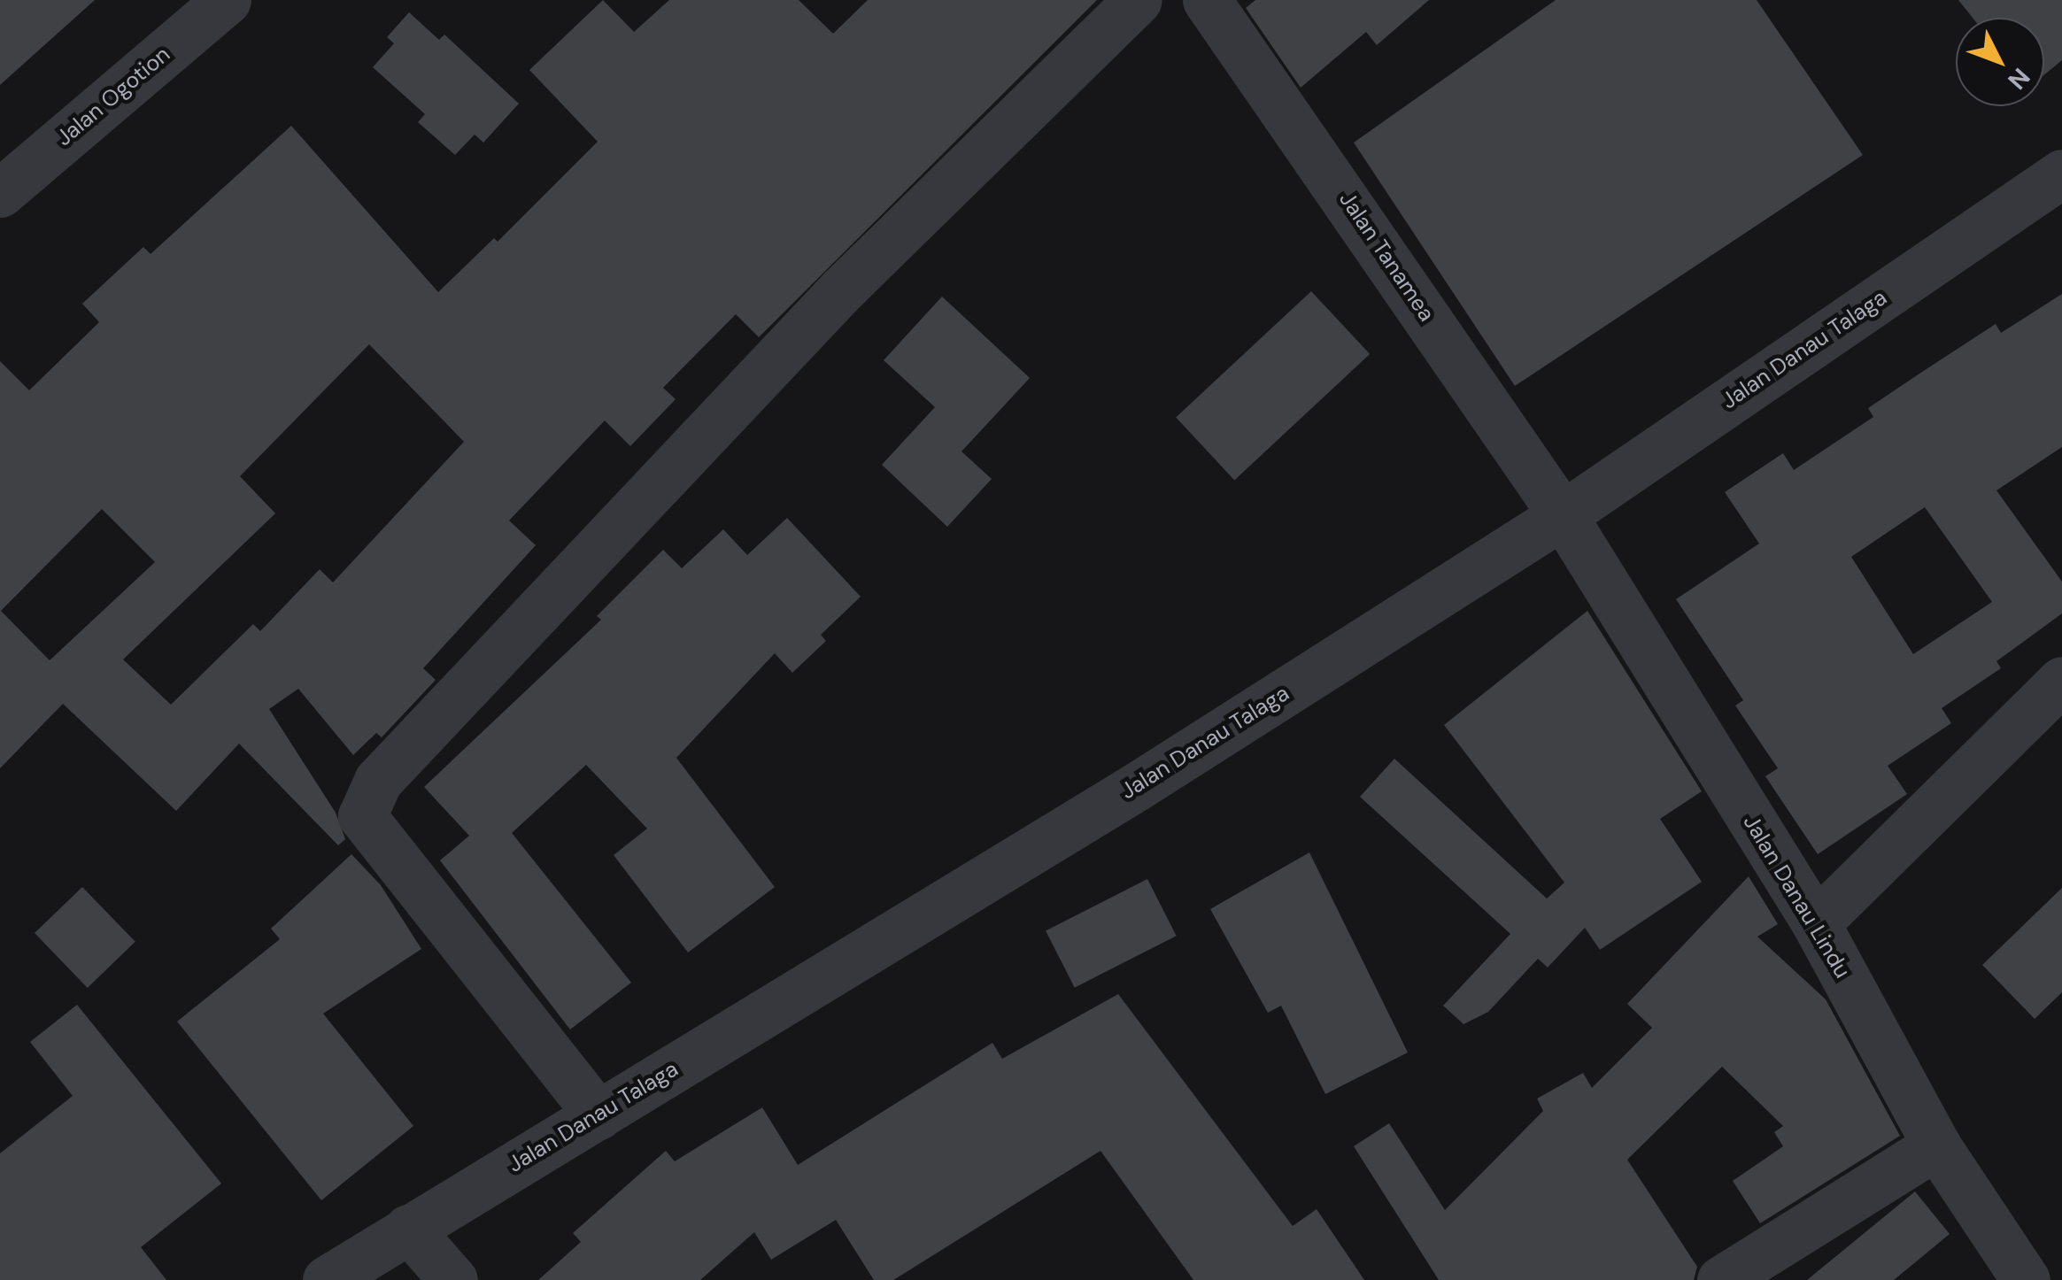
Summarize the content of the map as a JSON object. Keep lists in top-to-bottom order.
{
  "streets": {
    "street": [
      "Jalan Ogotion",
      "Jalan Tanamea",
      "Jalan Danau Talaga",
      "Jalan Danau Lindu"
    ]
  },
  "crossings": [
    ["Jalan Tanamea", "Jalan Danau Talaga"],
    ["Jalan Tanamea", "Jalan Danau Lindu"],
    ["Jalan Danau Talaga", "Jalan Danau Lindu"]
  ],
  "north": "bottom right"
}
